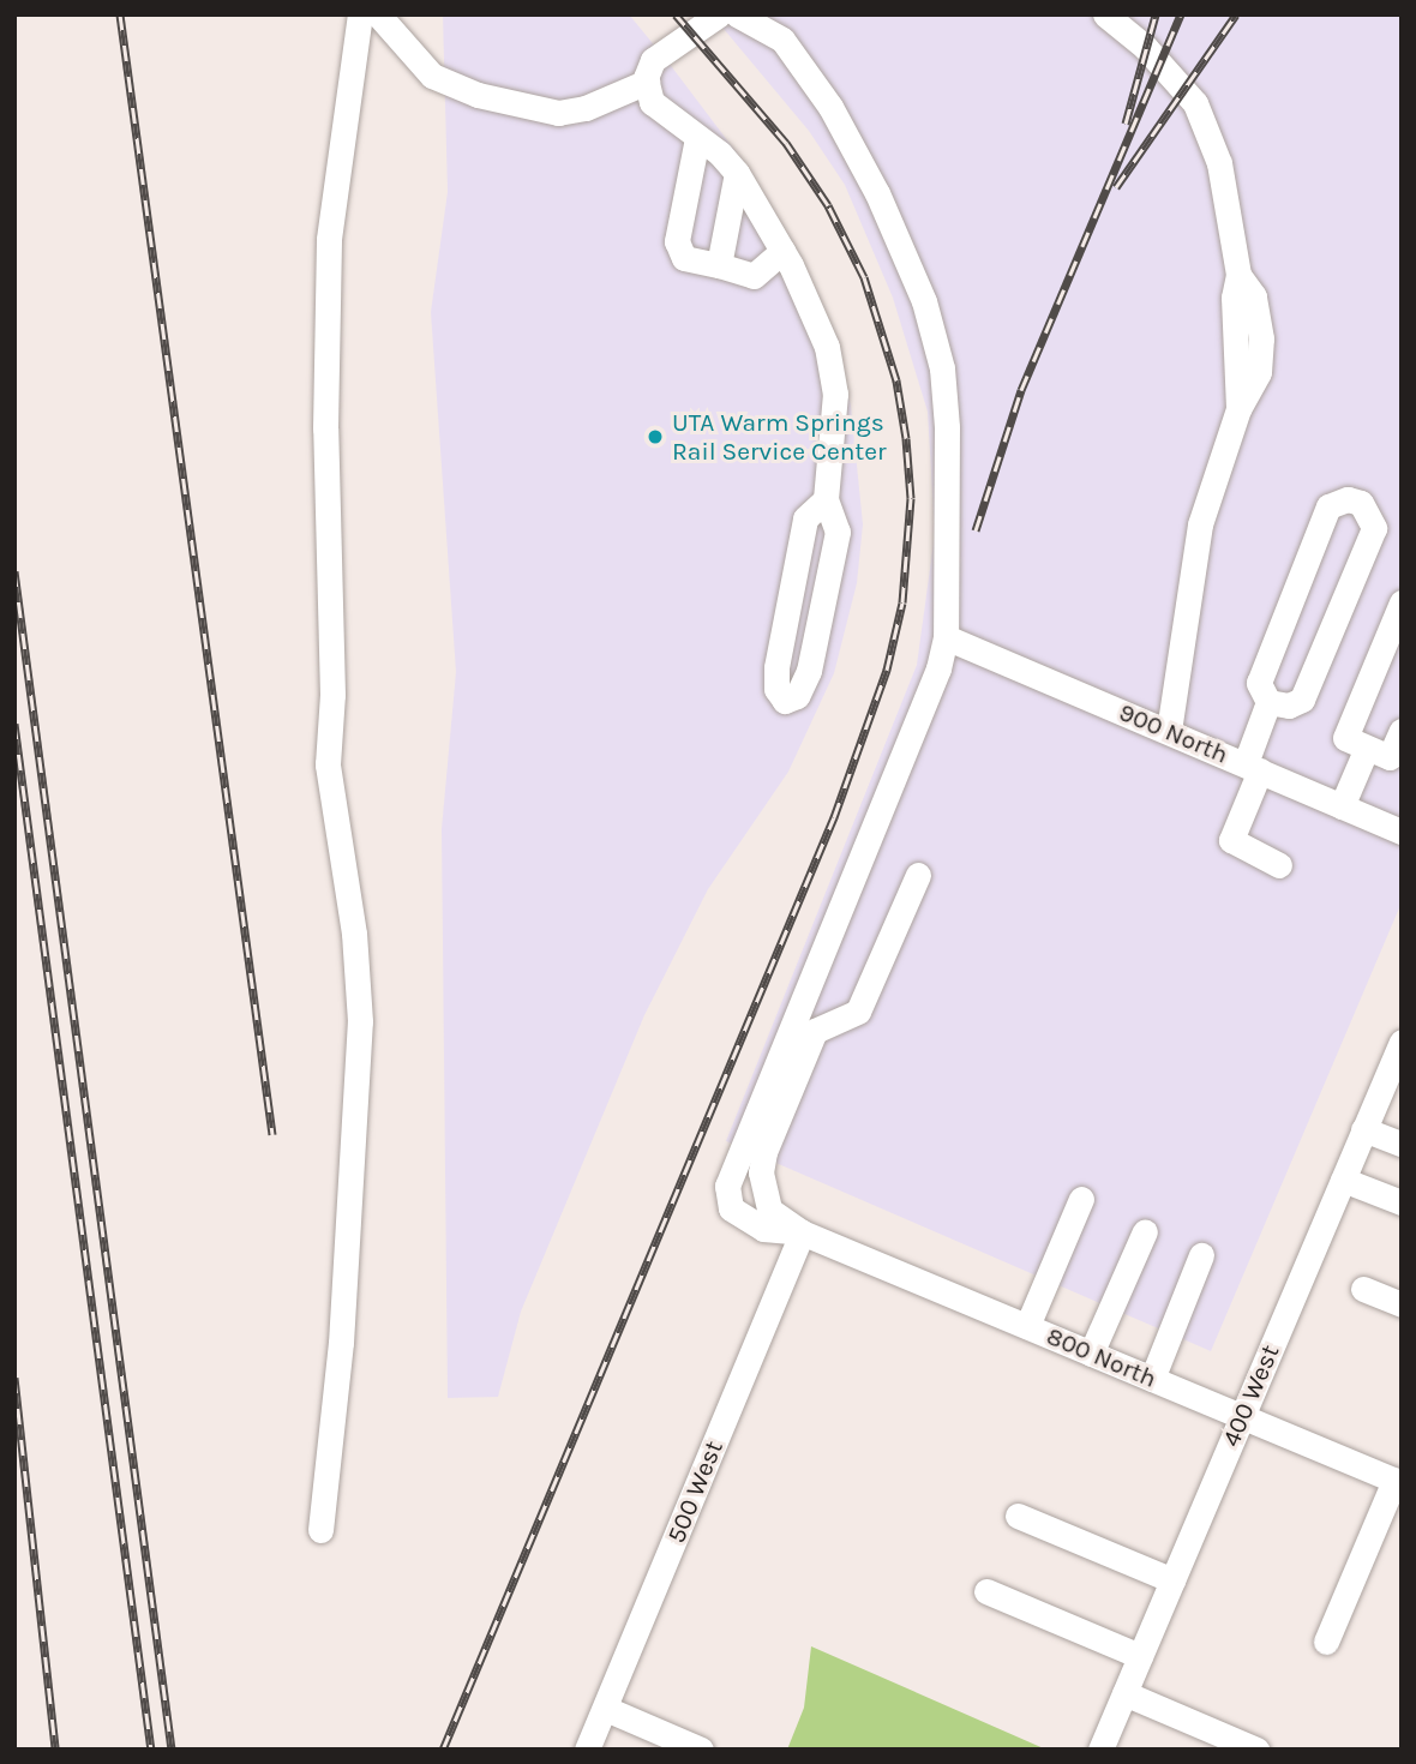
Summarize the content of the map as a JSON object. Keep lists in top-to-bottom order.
{
  "streets": {
    "street": [
      "900 North",
      "800 North",
      "400 West",
      "500 West"
    ]
  },
  "crossings": [
    ["800 North", "400 West"],
    ["800 North", "500 West"]
  ],
  "places": ["UTA Warm Springs Rail Service Center"]
}
